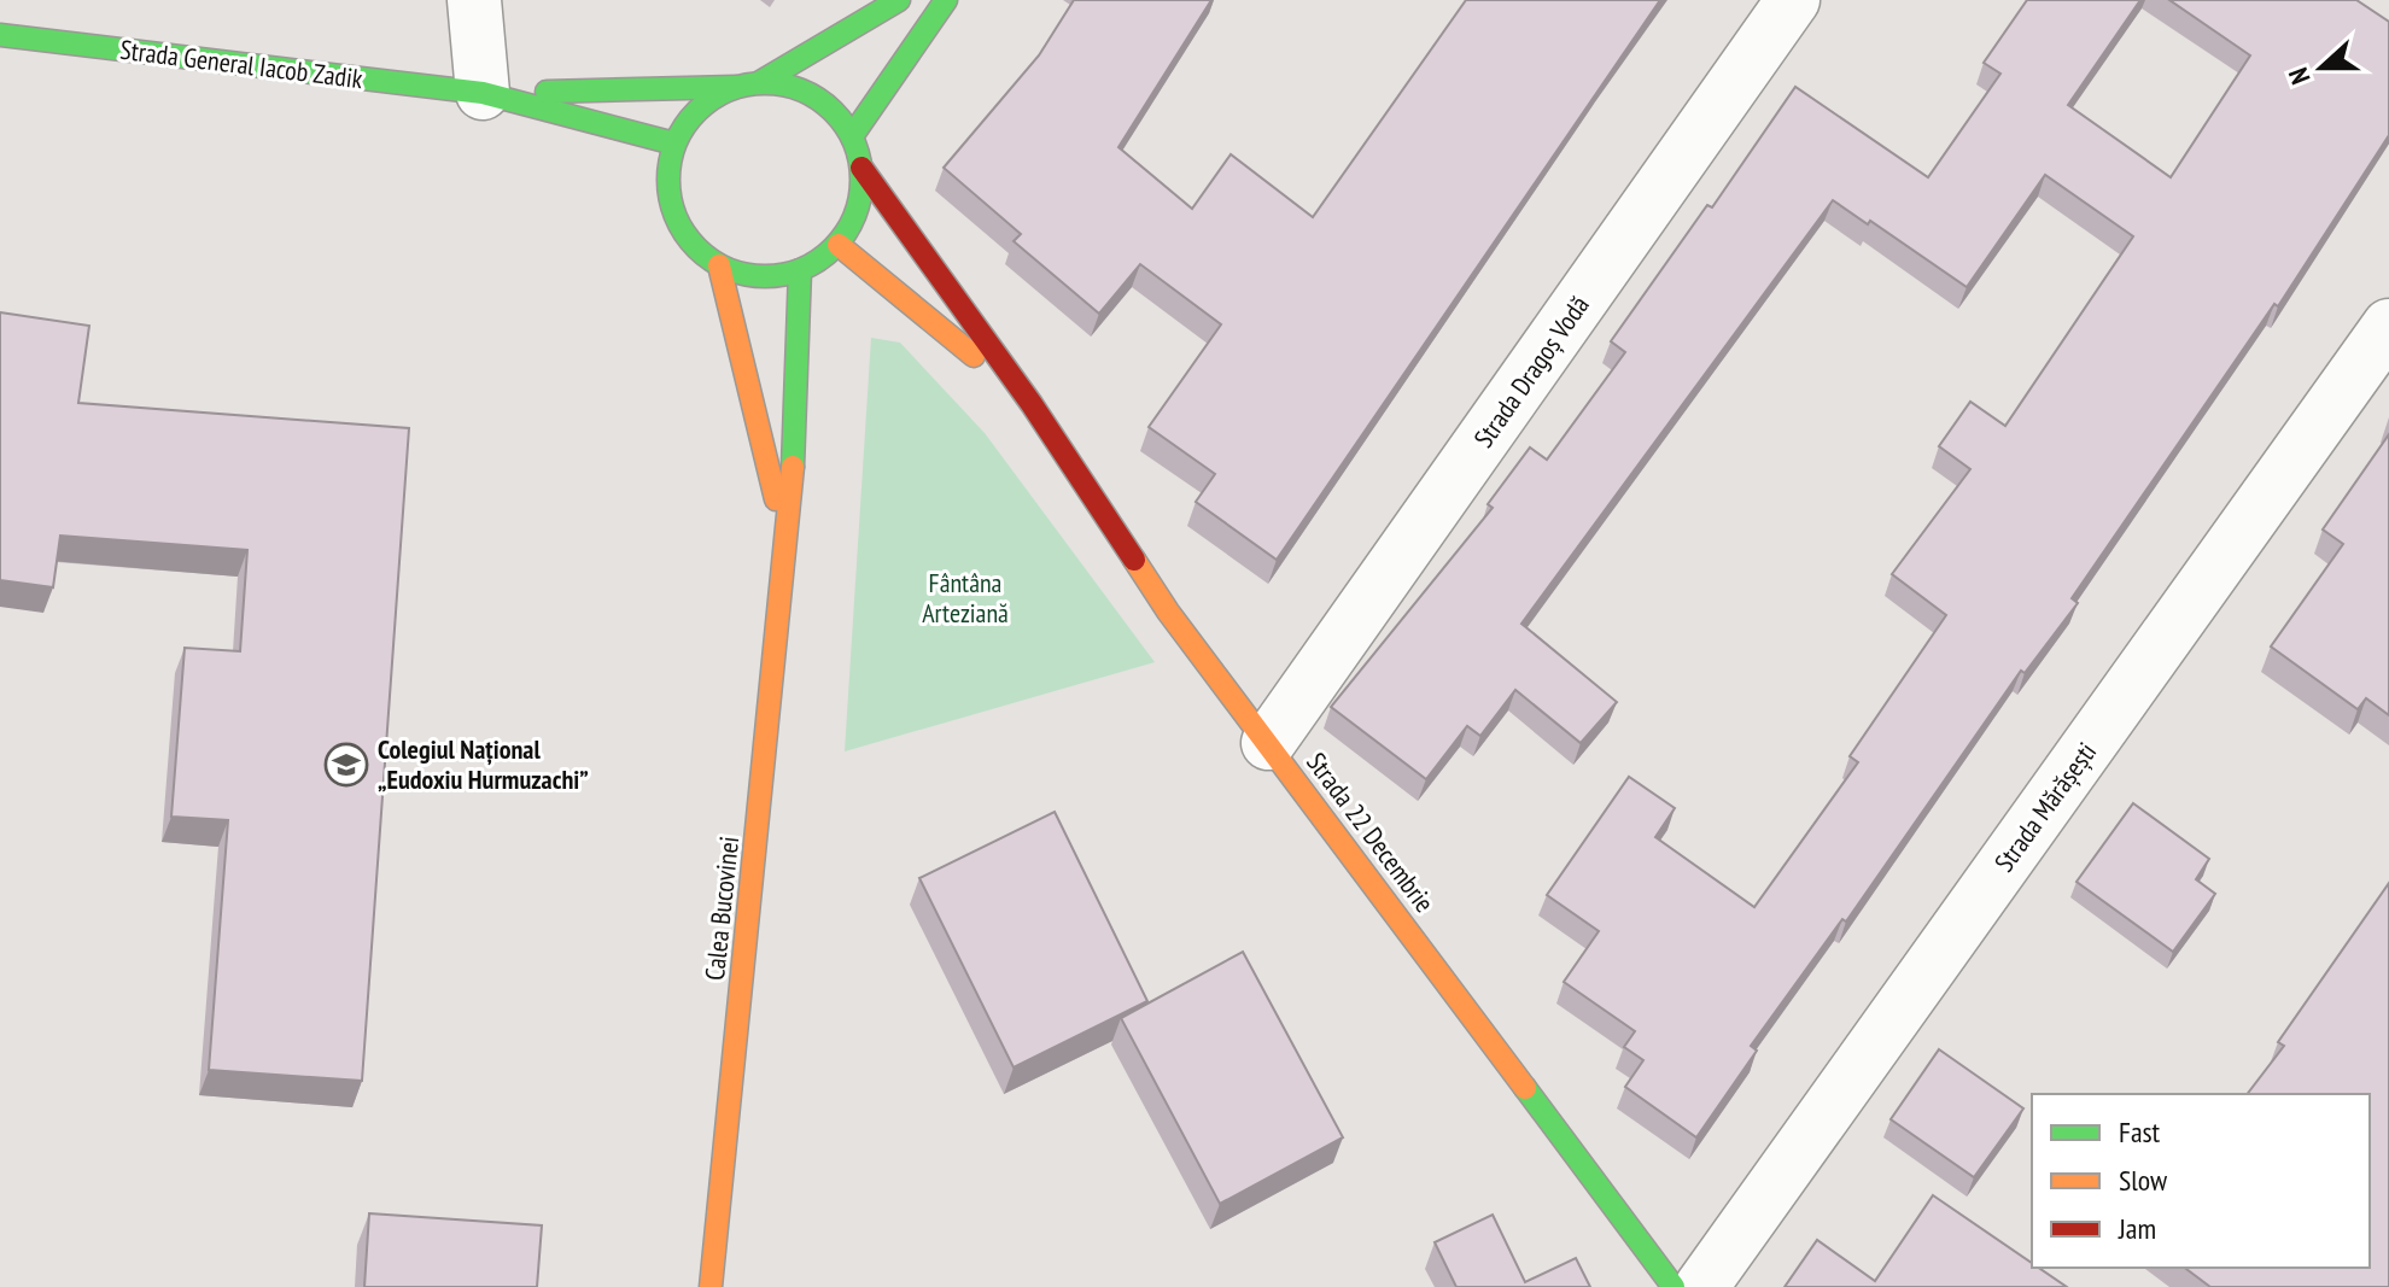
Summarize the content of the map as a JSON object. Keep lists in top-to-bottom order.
{
  "streets": {
    "street": [
      "Strada General Iacob Zadik",
      "Strada Dragoș Vodă",
      "Strada Mărășești",
      "Strada 22 Decembrie",
      "Calea Bucovinei"
    ]
  },
  "crossings": [
    ["Strada General Iacob Zadik", "Strada 22 Decembrie"],
    ["Strada General Iacob Zadik", "Calea Bucovinei"],
    ["Strada Dragoș Vodă", "Strada 22 Decembrie"],
    ["Strada 22 Decembrie", "Calea Bucovinei"]
  ],
  "parks": ["Fântâna Arteziană"],
  "places": {
    "school or university": ["Colegiul Național „Eudoxiu Hurmuzachi”"]
  },
  "legend": ["Fast", "Slow", "Jam"],
  "north": "left"
}
